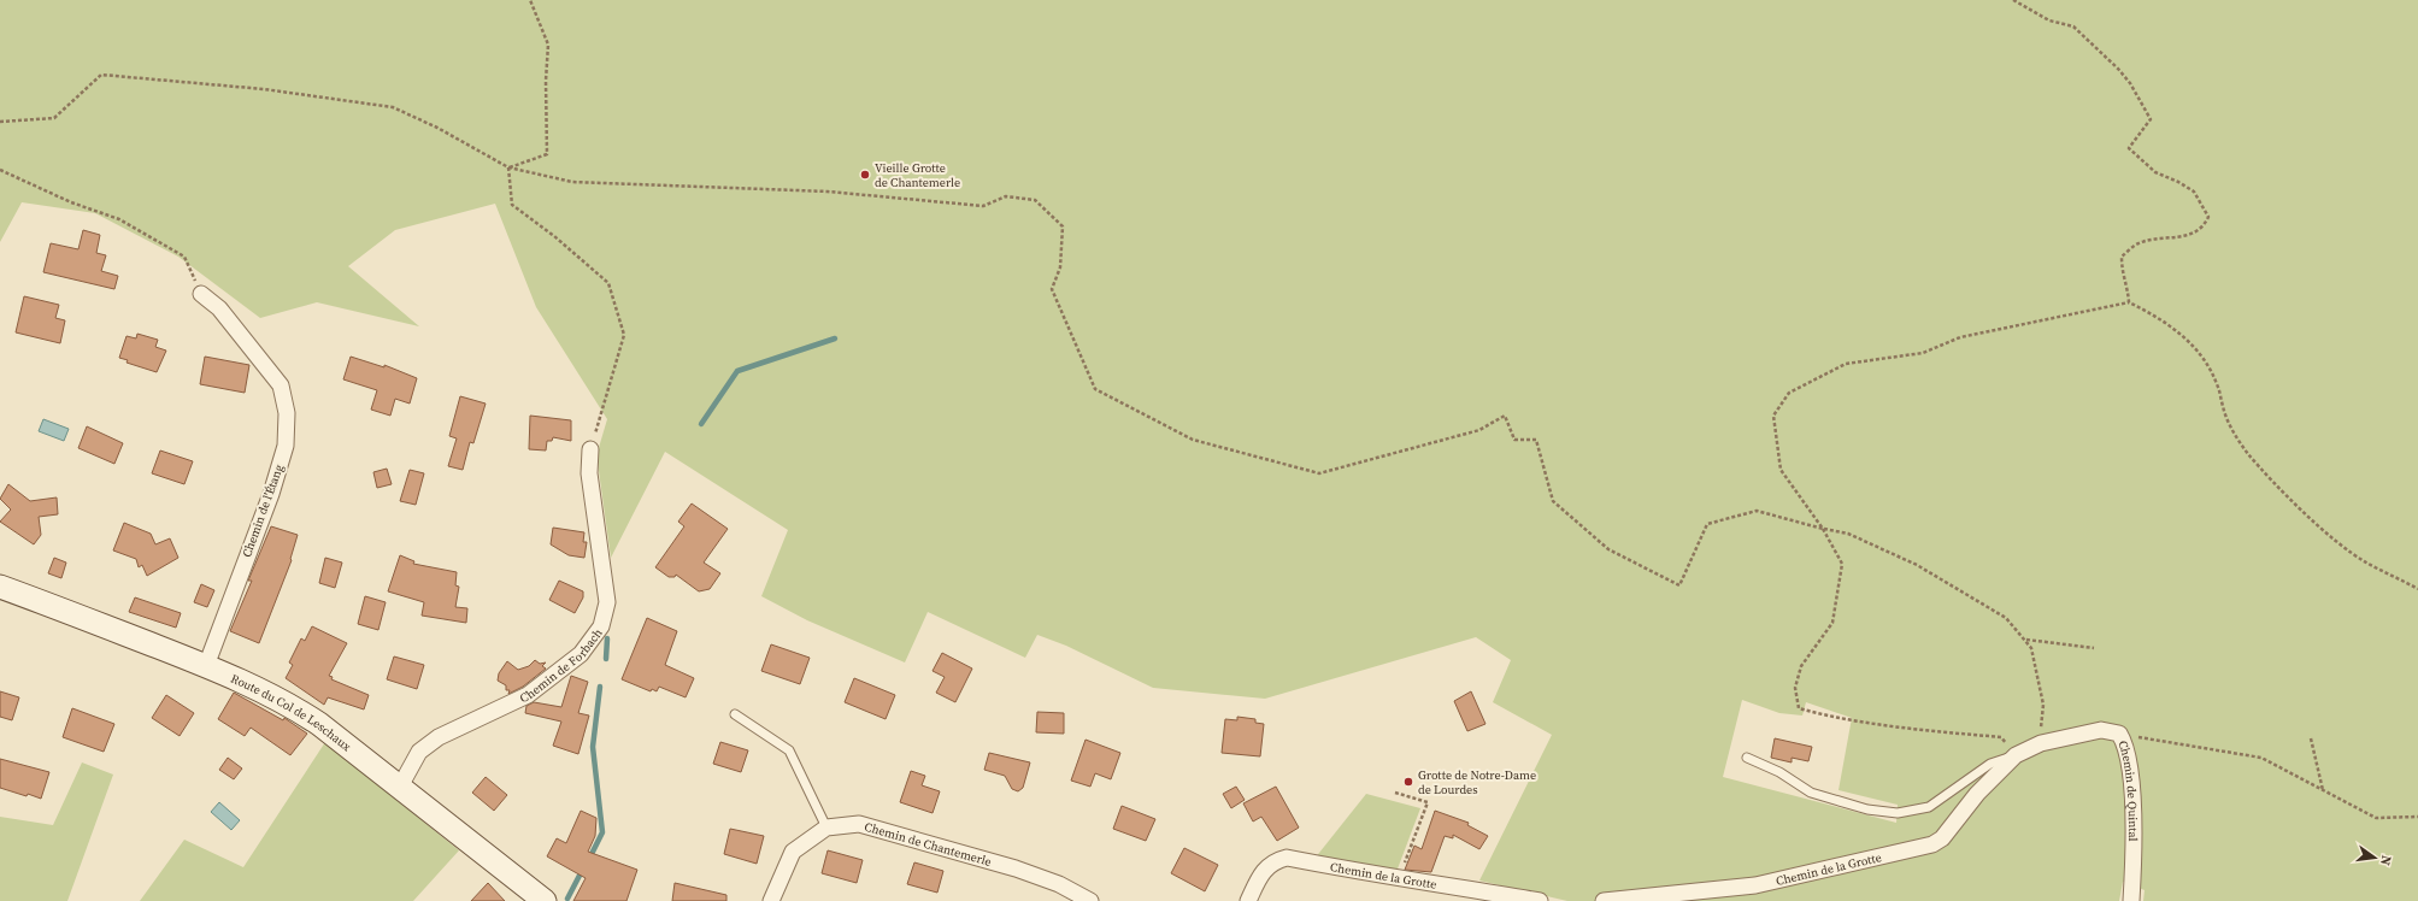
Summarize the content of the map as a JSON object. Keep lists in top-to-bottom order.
{
  "streets": {
    "main road": ["Route du Col de Leschaux"],
    "street": [
      "Chemin de l'Étang",
      "Chemin de Forbach",
      "Chemin de Quintal",
      "Chemin de Chantemerle",
      "Chemin de la Grotte"
    ]
  },
  "crossings": [
    ["Chemin de l'Étang", "Route du Col de Leschaux"],
    ["Chemin de Forbach", "Route du Col de Leschaux"],
    ["Chemin de Quintal", "Chemin de la Grotte"]
  ],
  "places": ["Vieille Grotte de Chantemerle", "Grotte de Notre-Dame de Lourdes"],
  "north": "right"
}
